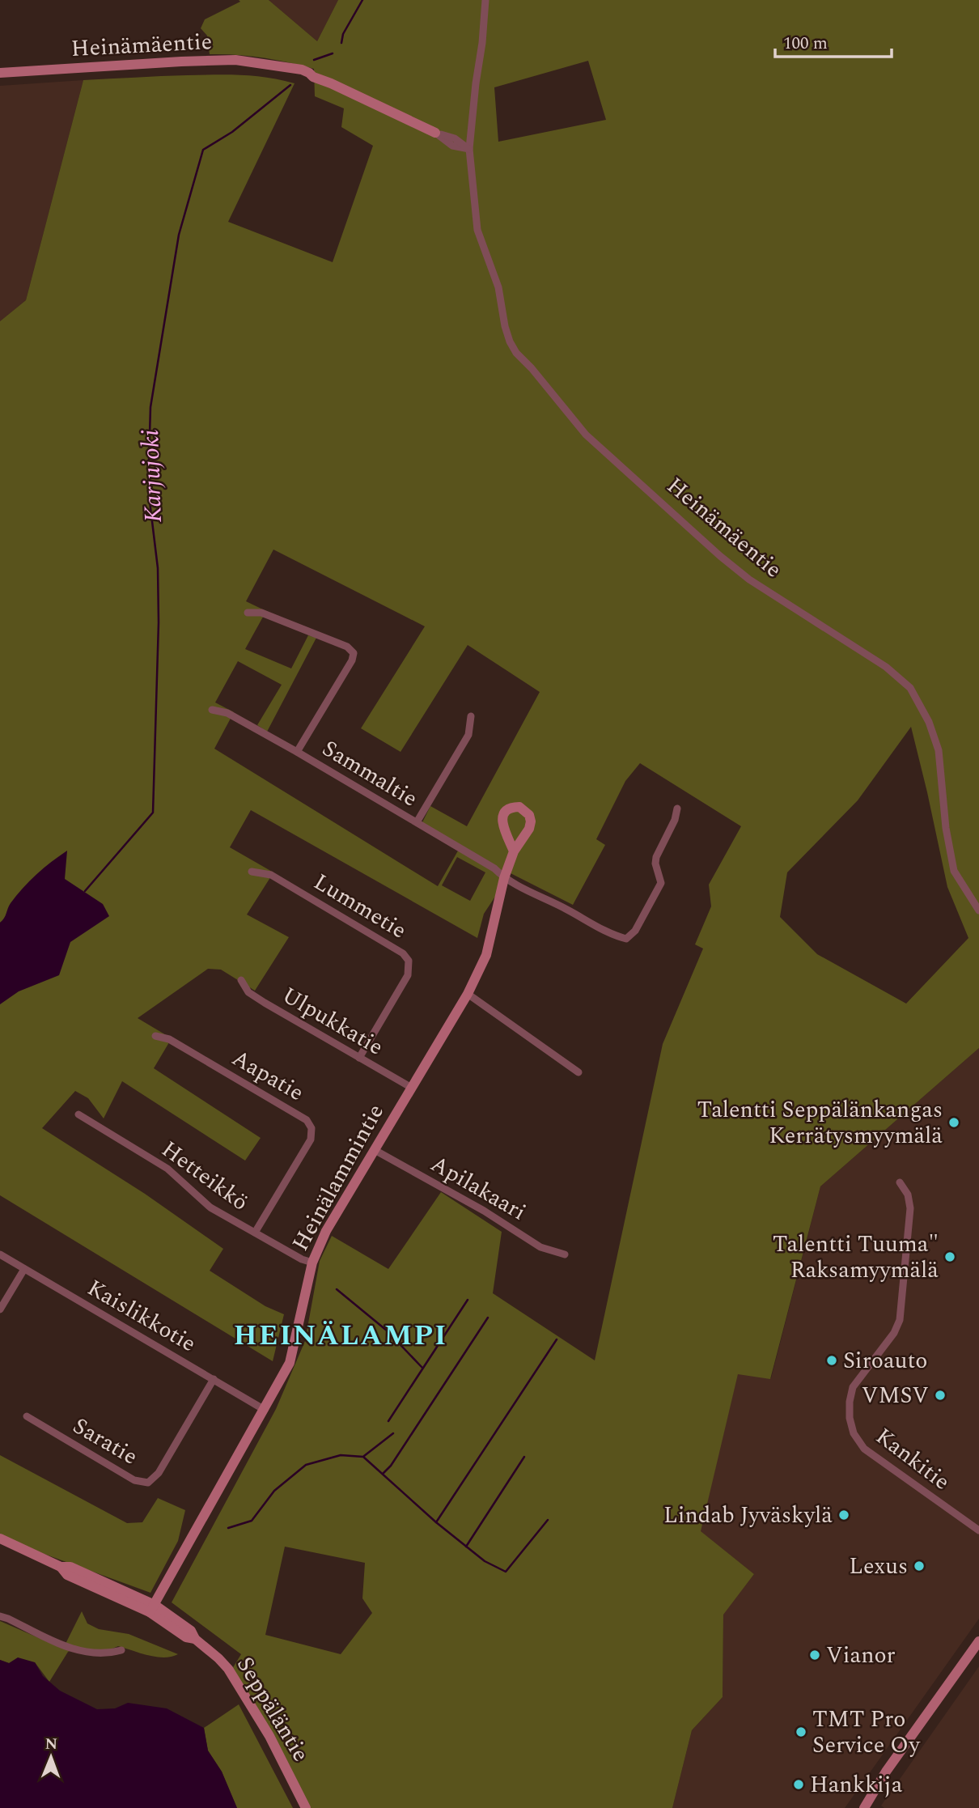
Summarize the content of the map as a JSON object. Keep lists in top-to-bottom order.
{
  "streets": {
    "street": [
      "Heinämäentie",
      "Sammaltie",
      "Lummetie",
      "Ulpukkatie",
      "Aapatie",
      "Hetteikkö",
      "Heinälammintie",
      "Apilakaari",
      "Kaislikkotie",
      "Saratie",
      "Kankitie",
      "Seppäläntie"
    ]
  },
  "crossings": [
    ["Sammaltie", "Heinälammintie"],
    ["Lummetie", "Ulpukkatie"],
    ["Ulpukkatie", "Heinälammintie"],
    ["Aapatie", "Hetteikkö"],
    ["Hetteikkö", "Heinälammintie"],
    ["Heinälammintie", "Apilakaari"],
    ["Heinälammintie", "Kaislikkotie"],
    ["Heinälammintie", "Seppäläntie"],
    ["Kaislikkotie", "Saratie"]
  ],
  "districts": ["HEINÄLAMPI"],
  "water": ["Karjujoki"],
  "places": [
    "Talentti Seppälänkangas Kerrätysmyymälä",
    "Talentti Tuuma\" Raksamyymälä",
    "Siroauto",
    "VMSV",
    "Lindab Jyväskylä",
    "Lexus",
    "Vianor",
    "TMT Pro Service Oy",
    "Hankkija"
  ],
  "scale_bar": "100 m",
  "north": "top"
}
